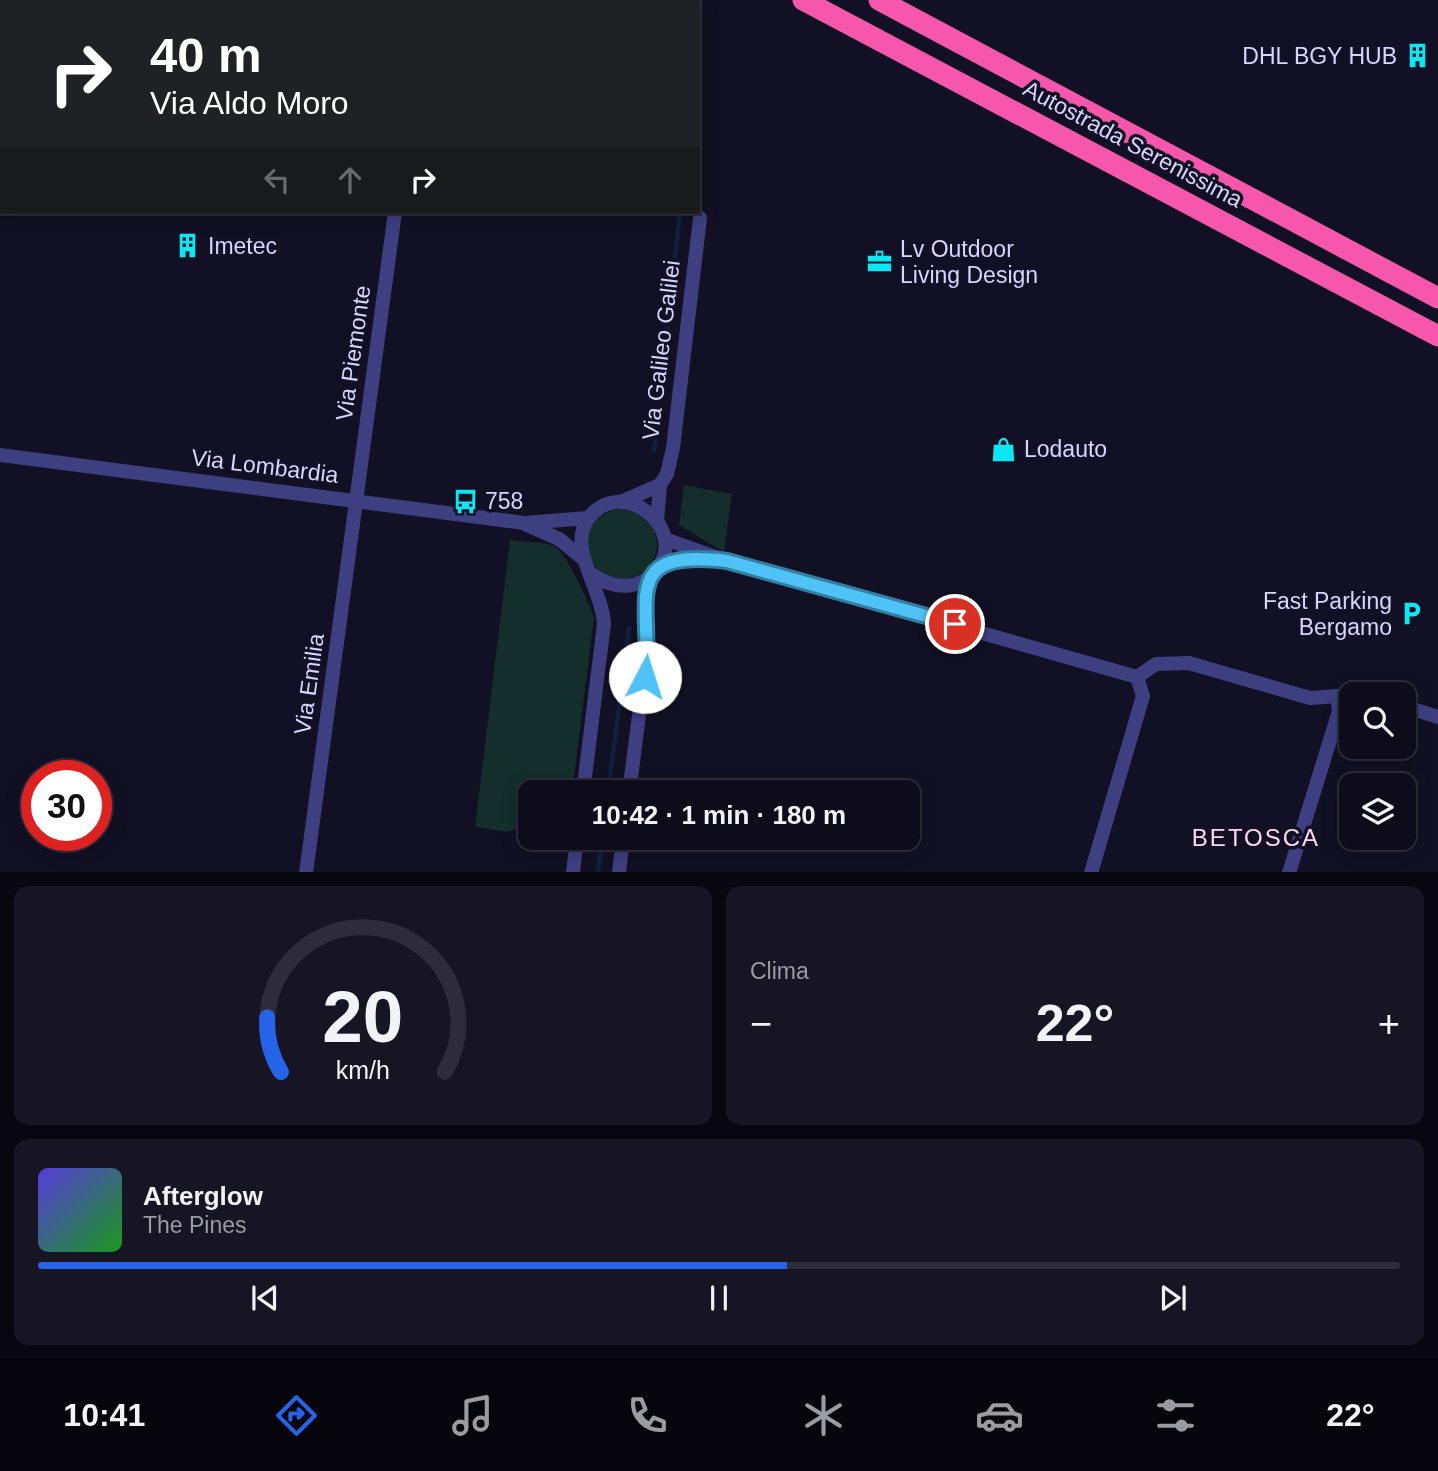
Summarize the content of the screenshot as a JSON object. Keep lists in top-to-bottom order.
{
  "streets": {
    "highway": ["Autostrada Serenissima"],
    "street": [
      "Via Galileo Galilei",
      "Via Piemonte",
      "Via Lombardia",
      "Via Emilia"
    ]
  },
  "crossings": [
    ["Via Galileo Galilei", "Via Lombardia"],
    ["Via Piemonte", "Via Lombardia"],
    ["Via Piemonte", "Via Emilia"],
    ["Via Lombardia", "Via Emilia"]
  ],
  "districts": ["BETOSCA"],
  "places": {
    "building": ["DHL BGY HUB", "Imetec"],
    "office": ["Lv Outdoor Living Design"],
    "shop": ["Lodauto"],
    "bus stop": ["758"],
    "parking": ["Fast Parking Bergamo"]
  },
  "page": {
    "turn": ["40 m", "Via Aldo Moro"],
    "limit": "30",
    "trip": "10:42 · 1 min · 180 m",
    "tile": "Clima",
    "heat": ["−", "22°", "+"],
    "song": ["Afterglow", "The Pines"],
    "tabs": ["10:41", "22°"],
    "gauge": ["20", "km/h"]
  }
}
